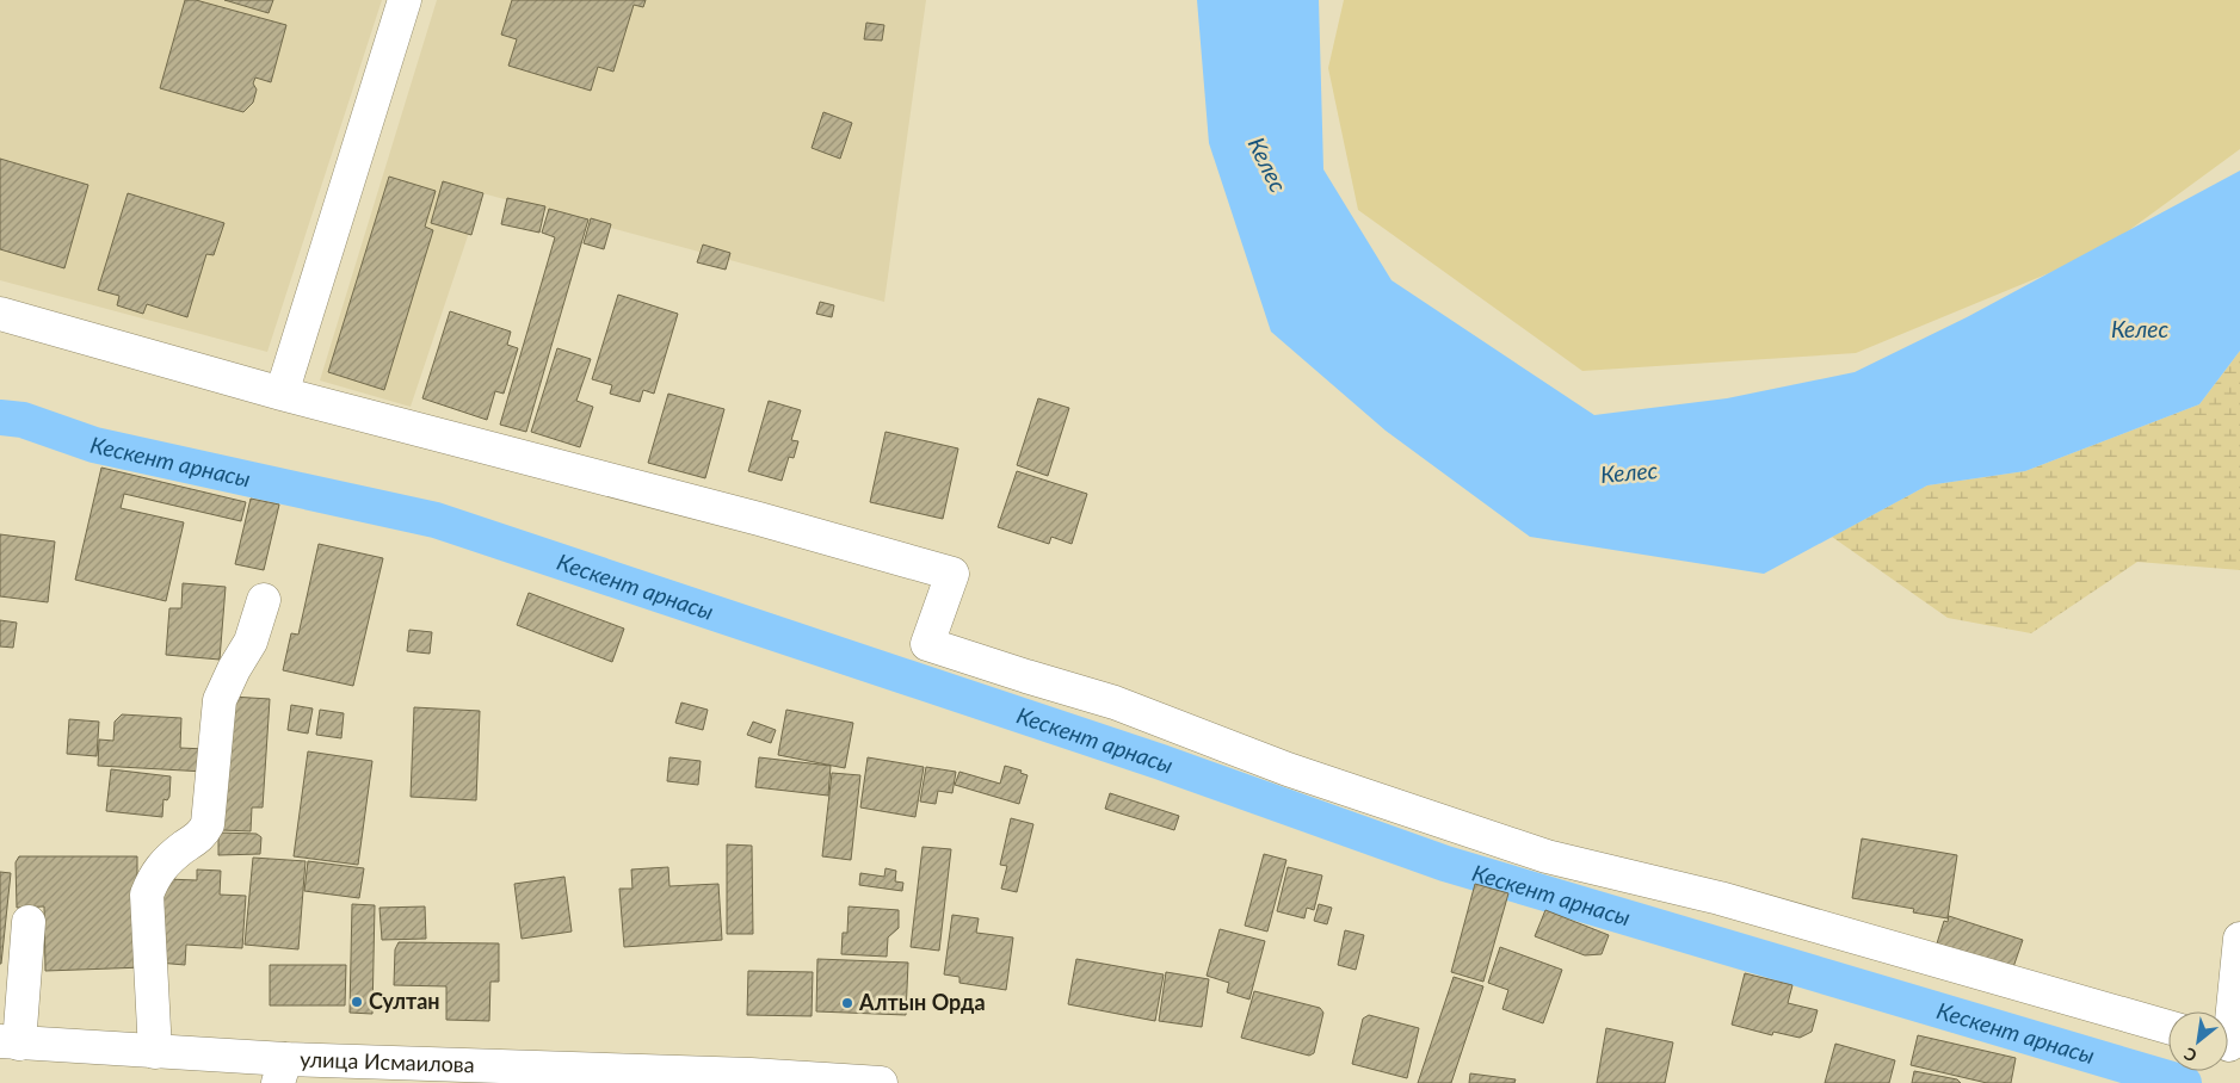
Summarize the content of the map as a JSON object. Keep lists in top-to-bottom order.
{
  "streets": {
    "street": ["улица Исмаилова"]
  },
  "water": ["Келес", "Кескент арнасы"],
  "places": ["Султан", "Алтын Орда"],
  "north": "bottom left"
}
